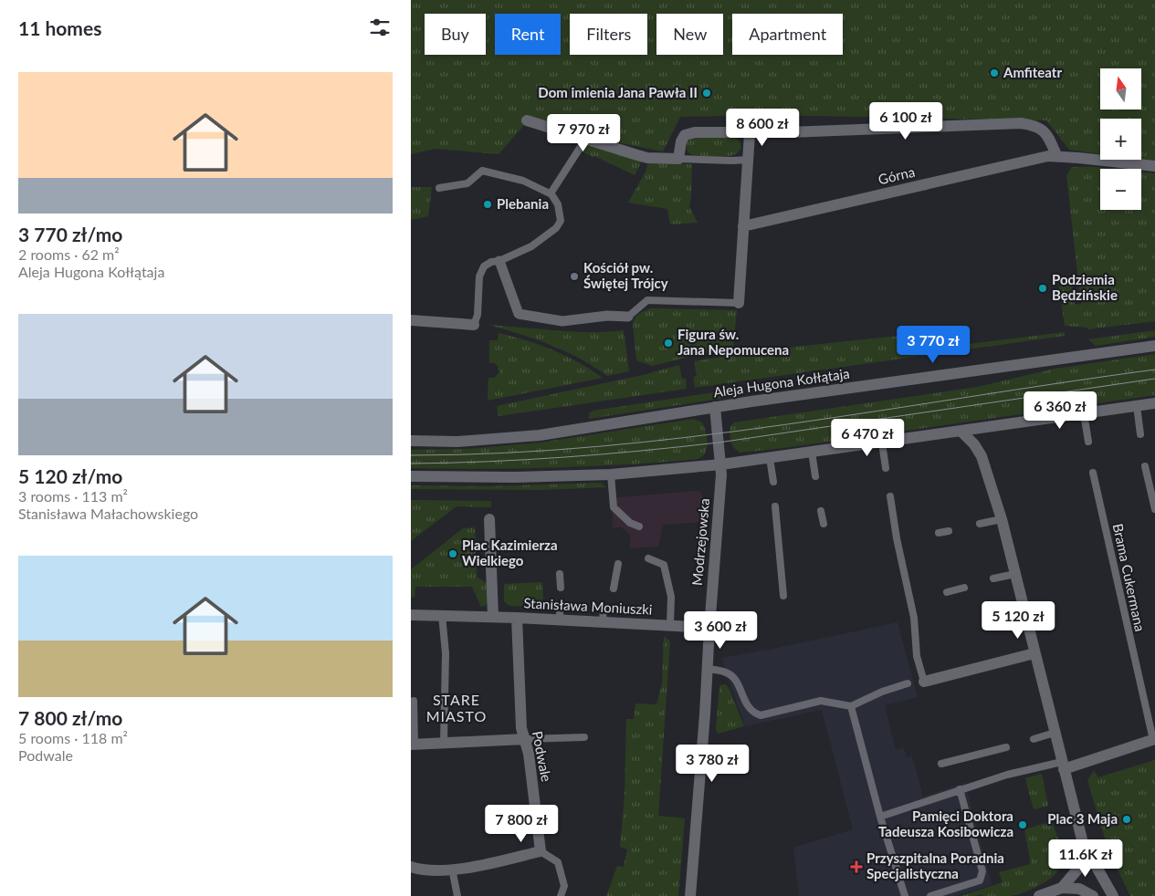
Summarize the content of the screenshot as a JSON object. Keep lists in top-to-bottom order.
{
  "streets": {
    "street": [
      "Górna",
      "Aleja Hugona Kołłątaja",
      "Modrzejowska",
      "Stanisława Moniuszki",
      "Podwale"
    ],
    "lane": ["Brama Cukermana"]
  },
  "crossings": [
    ["Aleja Hugona Kołłątaja", "Modrzejowska"],
    ["Modrzejowska", "Stanisława Moniuszki"],
    ["Stanisława Moniuszki", "Podwale"]
  ],
  "districts": ["STARE MIASTO"],
  "places": {
    "other": [
      "Amfiteatr",
      "Dom imienia Jana Pawła II",
      "Plebania",
      "Kościół pw. Świętej Trójcy",
      "Podziemia Będzińskie",
      "Figura św. Jana Nepomucena",
      "Plac Kazimierza Wielkiego",
      "Plac 3 Maja",
      "Pamięci Doktora Tadeusza Kosibowicza"
    ],
    "health": ["Przyszpitalna Poradnia Specjalistyczna"]
  },
  "north": "top",
  "page": {
    "heading": "11 homes",
    "chip": [
      "Buy",
      "Rent",
      "Filters",
      "New",
      "Apartment"
    ],
    "list": [
      {
        "name": "3 770 zł/mo",
        "note": "2 rooms · 62 m² · Aleja Hugona Kołłątaja"
      },
      {
        "name": "5 120 zł/mo",
        "note": "3 rooms · 113 m² · Stanisława Małachowskiego"
      },
      {
        "name": "7 800 zł/mo",
        "note": "5 rooms · 118 m² · Podwale"
      }
    ],
    "map_buttons": ["+", "−"],
    "price": [
      "6 100 zł",
      "8 600 zł",
      "7 970 zł",
      "3 770 zł",
      "6 360 zł",
      "6 470 zł",
      "5 120 zł",
      "3 600 zł",
      "3 780 zł",
      "7 800 zł",
      "11.6K zł"
    ]
  }
}
